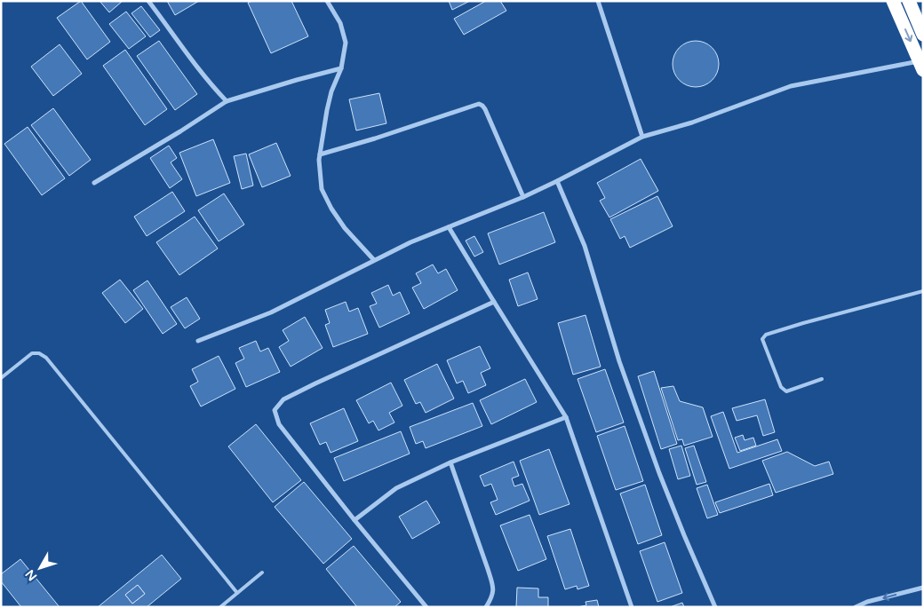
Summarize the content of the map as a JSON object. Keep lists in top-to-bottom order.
{
  "north": "bottom left"
}
